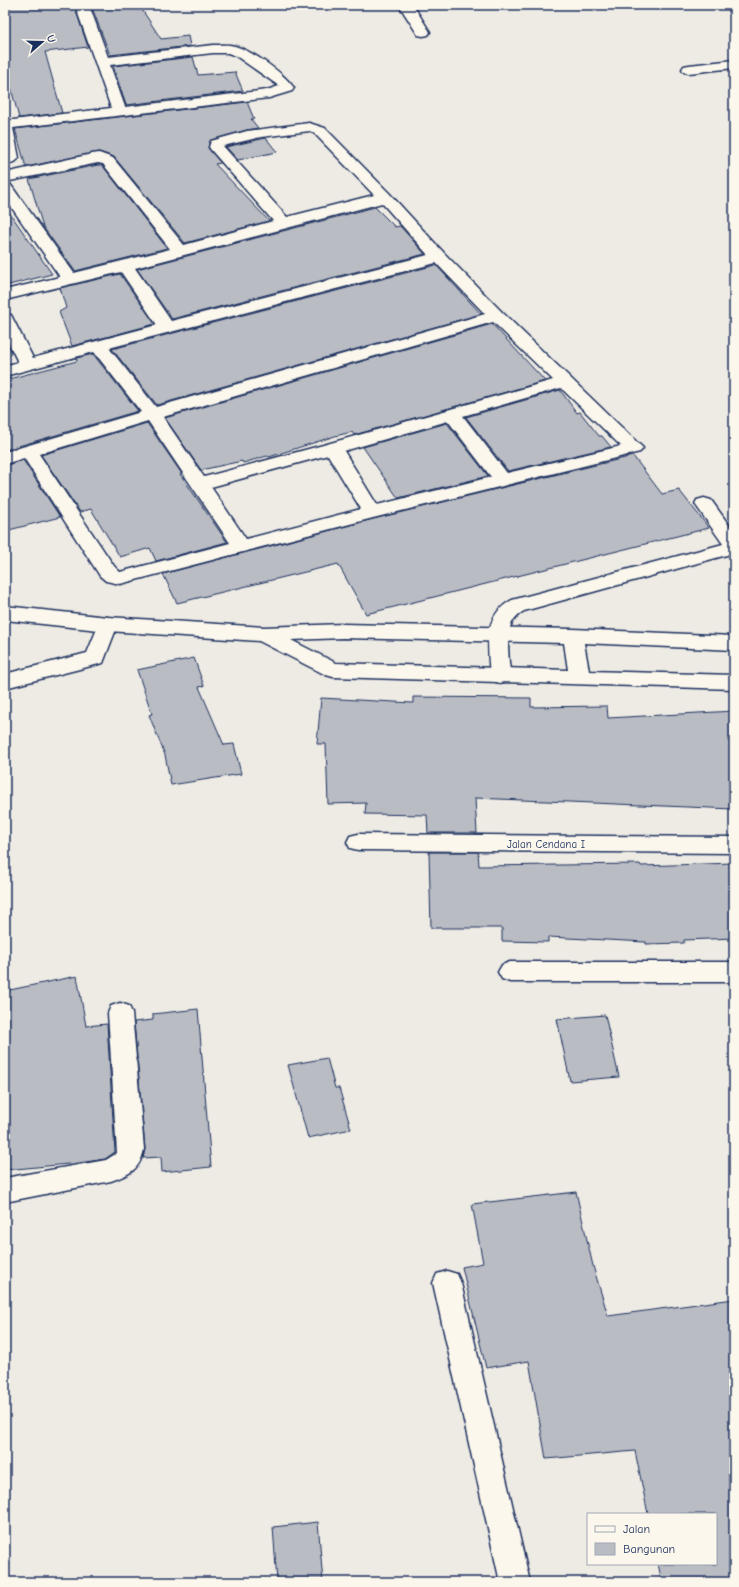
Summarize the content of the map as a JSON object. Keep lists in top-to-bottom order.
{
  "streets": {
    "street": ["Jalan Cendana I"]
  },
  "legend": ["Jalan", "Bangunan"],
  "north": "right"
}
